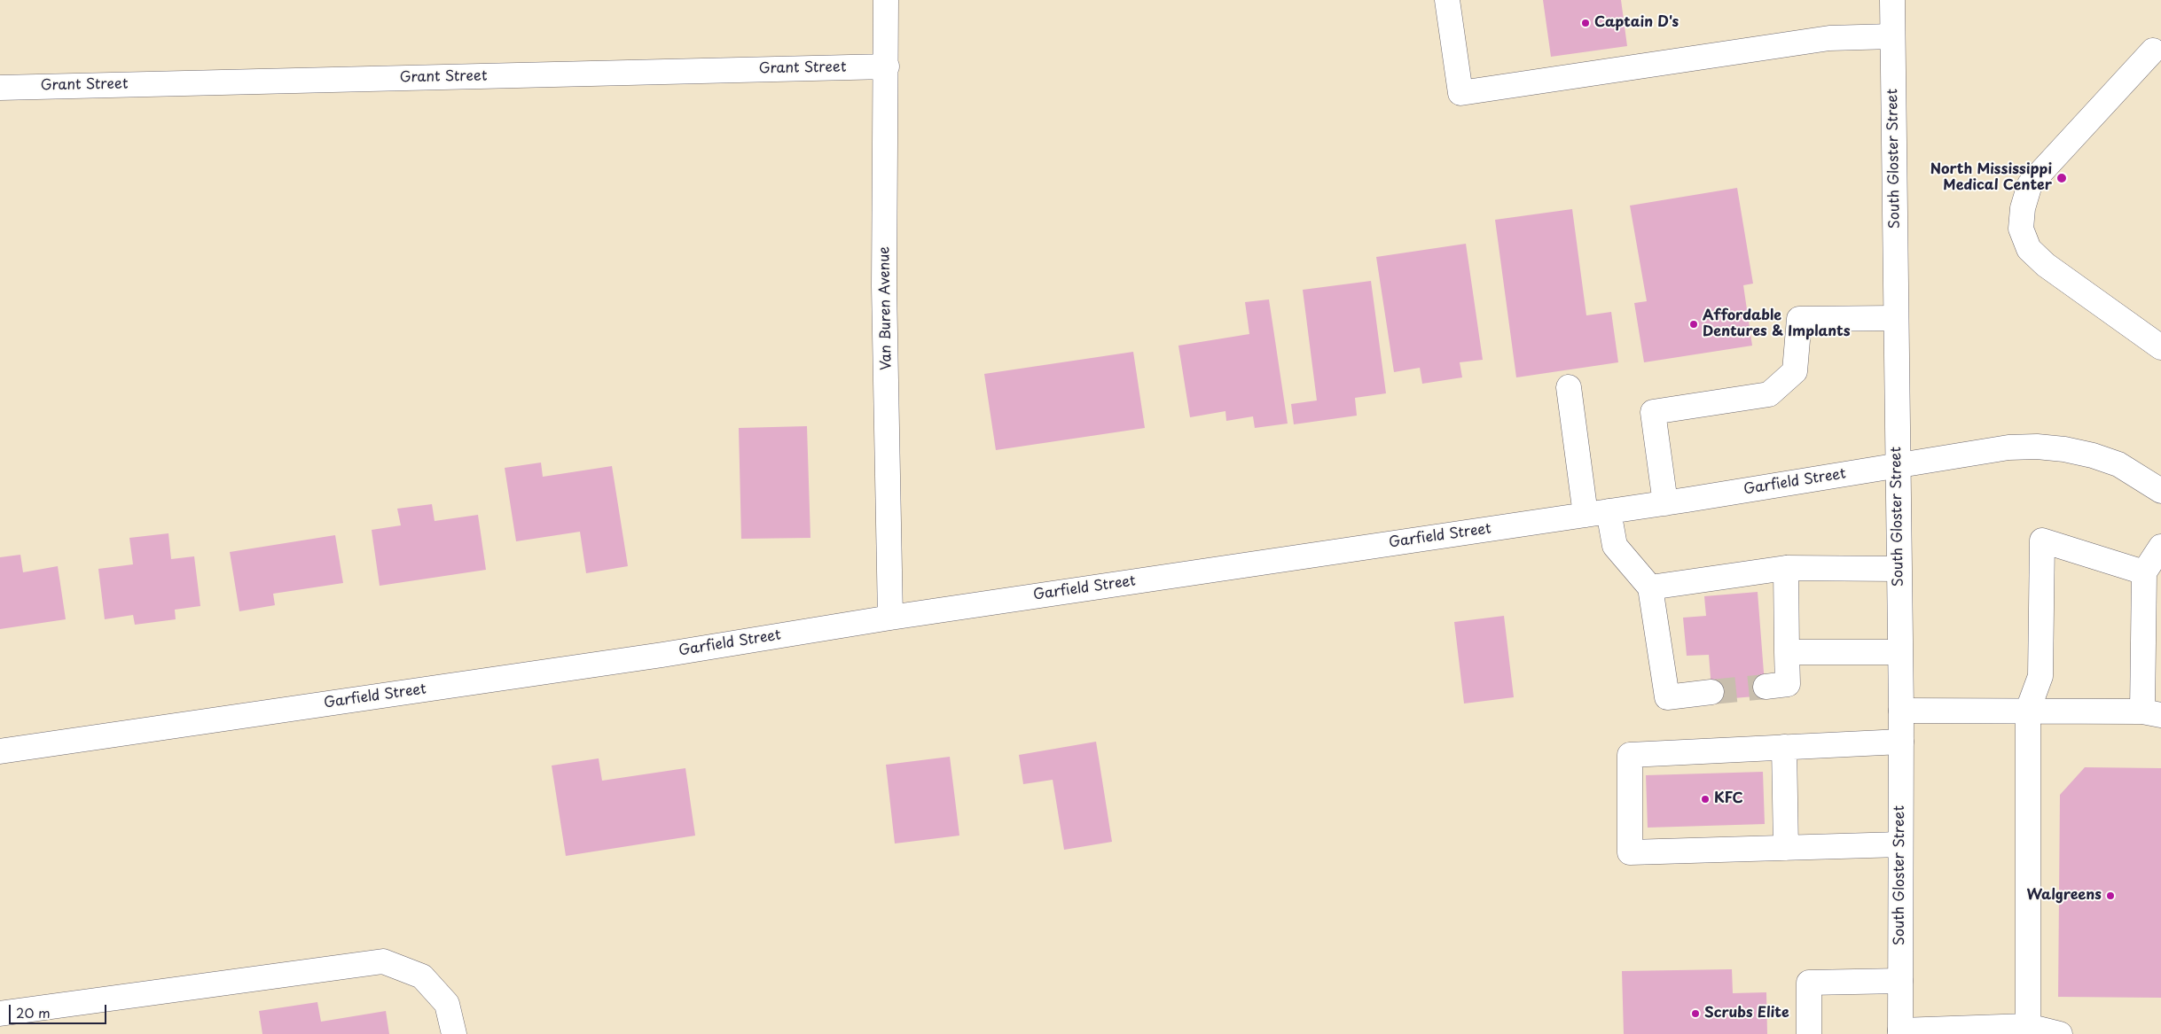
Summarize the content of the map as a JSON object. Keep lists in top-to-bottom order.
{
  "streets": {
    "street": [
      "Grant Street",
      "South Gloster Street",
      "Van Buren Avenue",
      "Garfield Street"
    ]
  },
  "crossings": [
    ["Grant Street", "Van Buren Avenue"],
    ["South Gloster Street", "Garfield Street"],
    ["Van Buren Avenue", "Garfield Street"]
  ],
  "places": [
    "Captain D's",
    "North Mississippi Medical Center",
    "Affordable Dentures & Implants",
    "KFC",
    "Walgreens",
    "Scrubs Elite"
  ],
  "scale_bar": "20 m"
}
